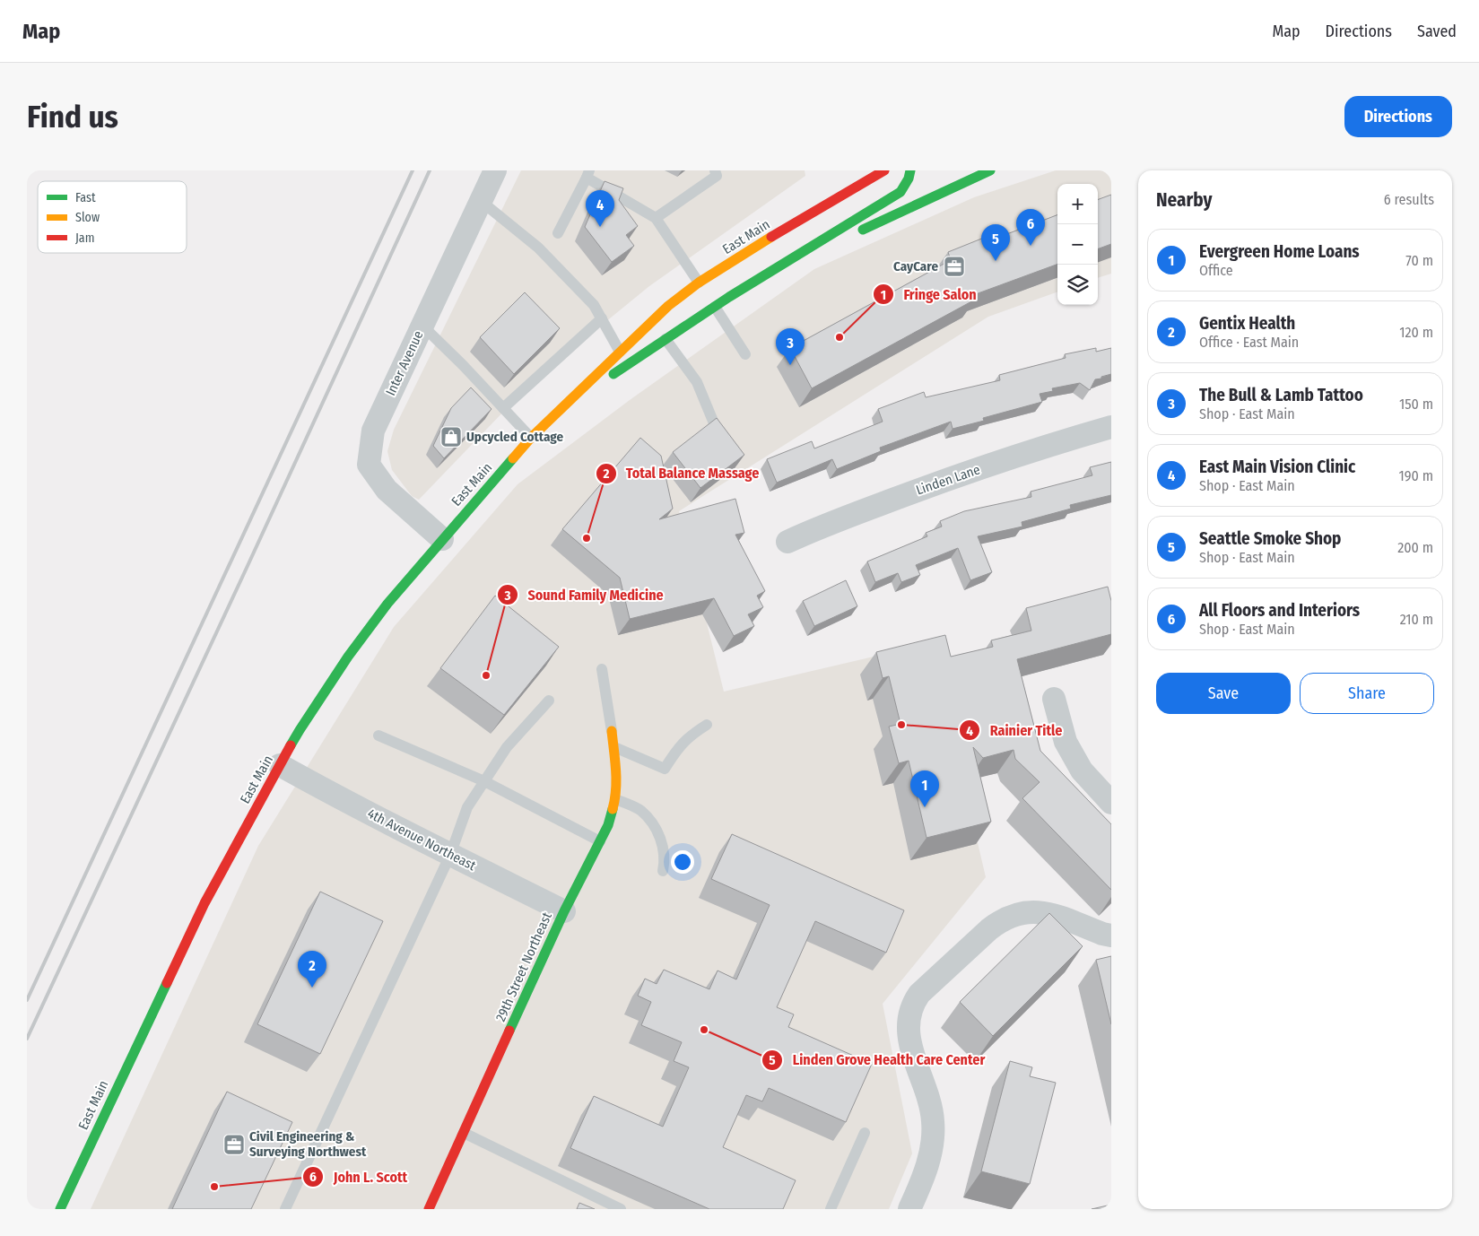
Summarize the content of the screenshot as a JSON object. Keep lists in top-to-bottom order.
{
  "streets": {
    "main road": ["East Main", "29th Street Northeast"],
    "street": ["Inter Avenue", "Linden Lane", "4th Avenue Northeast"]
  },
  "crossings": [
    ["East Main", "Inter Avenue"],
    ["East Main", "4th Avenue Northeast"],
    ["4th Avenue Northeast", "29th Street Northeast"]
  ],
  "places": {
    "office": ["CayCare", "Civil Engineering & Surveying Northwest"],
    "other": [
      "Fringe Salon",
      "Total Balance Massage",
      "Sound Family Medicine",
      "Rainier Title",
      "Linden Grove Health Care Center",
      "John L. Scott"
    ],
    "shop": ["Upcycled Cottage"]
  },
  "legend": ["Fast", "Slow", "Jam"],
  "page": {
    "header": "Map",
    "nav": ["Map", "Directions", "Saved"],
    "buttons": [
      "Directions",
      ["Save", "Share"]
    ],
    "title": "Find us",
    "heading": ["Nearby", "6 results"],
    "map_buttons": ["+", "−"],
    "pins": [
      "4",
      "6",
      "5",
      "3",
      "1",
      "2"
    ],
    "list": [
      {
        "mark": "1",
        "name": "Evergreen Home Loans",
        "note": "Office",
        "value": "70 m"
      },
      {
        "mark": "2",
        "name": "Gentix Health",
        "note": "Office · East Main",
        "value": "120 m"
      },
      {
        "mark": "3",
        "name": "The Bull & Lamb Tattoo",
        "note": "Shop · East Main",
        "value": "150 m"
      },
      {
        "mark": "4",
        "name": "East Main Vision Clinic",
        "note": "Shop · East Main",
        "value": "190 m"
      },
      {
        "mark": "5",
        "name": "Seattle Smoke Shop",
        "note": "Shop · East Main",
        "value": "200 m"
      },
      {
        "mark": "6",
        "name": "All Floors and Interiors",
        "note": "Shop · East Main",
        "value": "210 m"
      }
    ]
  }
}
